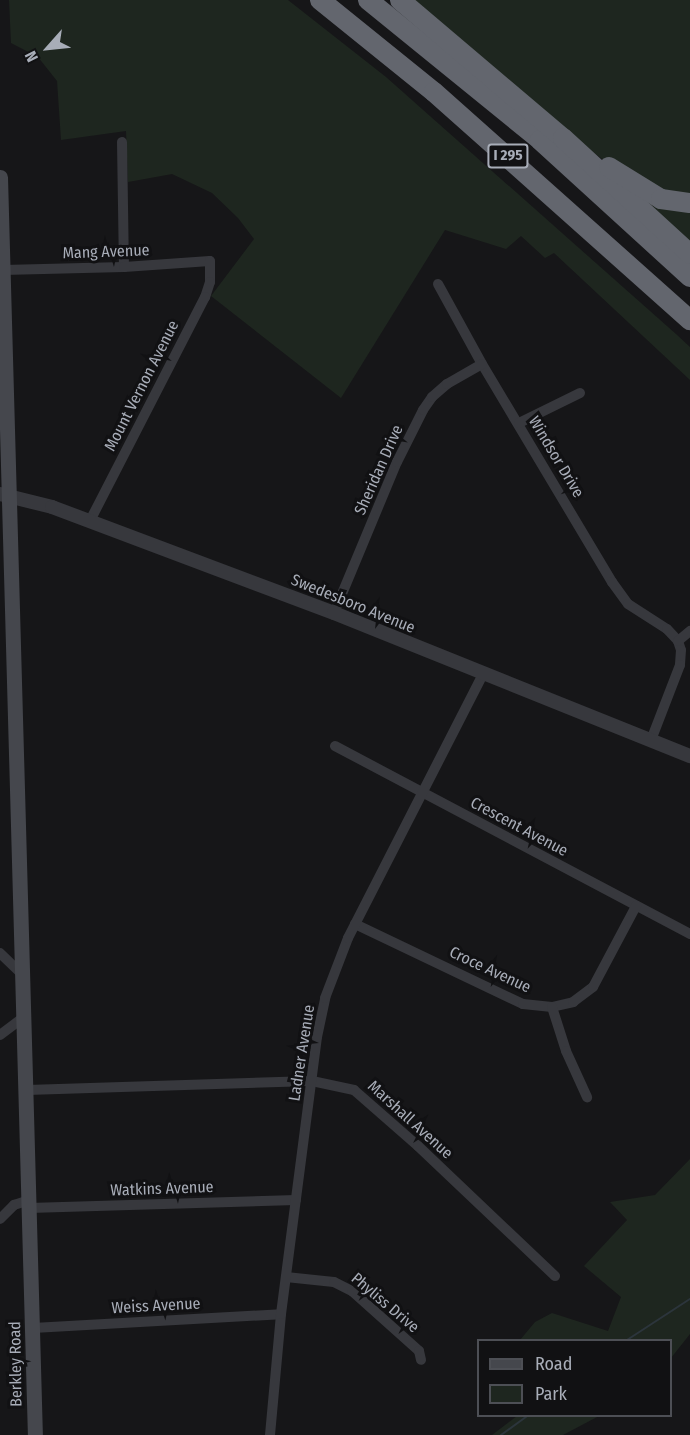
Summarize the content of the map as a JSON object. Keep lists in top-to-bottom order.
{
  "streets": {
    "highway": ["I 295"],
    "main road": ["Berkley Road"],
    "street": [
      "Mang Avenue",
      "Mount Vernon Avenue",
      "Windsor Drive",
      "Sheridan Drive",
      "Swedesboro Avenue",
      "Crescent Avenue",
      "Croce Avenue",
      "Ladner Avenue",
      "Marshall Avenue",
      "Watkins Avenue",
      "Phyliss Drive",
      "Weiss Avenue"
    ]
  },
  "crossings": [
    ["Mang Avenue", "Mount Vernon Avenue"],
    ["Mang Avenue", "Berkley Road"],
    ["Mount Vernon Avenue", "Swedesboro Avenue"],
    ["Windsor Drive", "Sheridan Drive"],
    ["Sheridan Drive", "Swedesboro Avenue"],
    ["Swedesboro Avenue", "Ladner Avenue"],
    ["Swedesboro Avenue", "Berkley Road"],
    ["Crescent Avenue", "Croce Avenue"],
    ["Crescent Avenue", "Ladner Avenue"],
    ["Croce Avenue", "Ladner Avenue"],
    ["Ladner Avenue", "Marshall Avenue"],
    ["Ladner Avenue", "Watkins Avenue"],
    ["Ladner Avenue", "Phyliss Drive"],
    ["Ladner Avenue", "Weiss Avenue"],
    ["Marshall Avenue", "Berkley Road"],
    ["Watkins Avenue", "Berkley Road"],
    ["Weiss Avenue", "Berkley Road"]
  ],
  "legend": ["Road", "Park"],
  "north": "bottom left"
}
